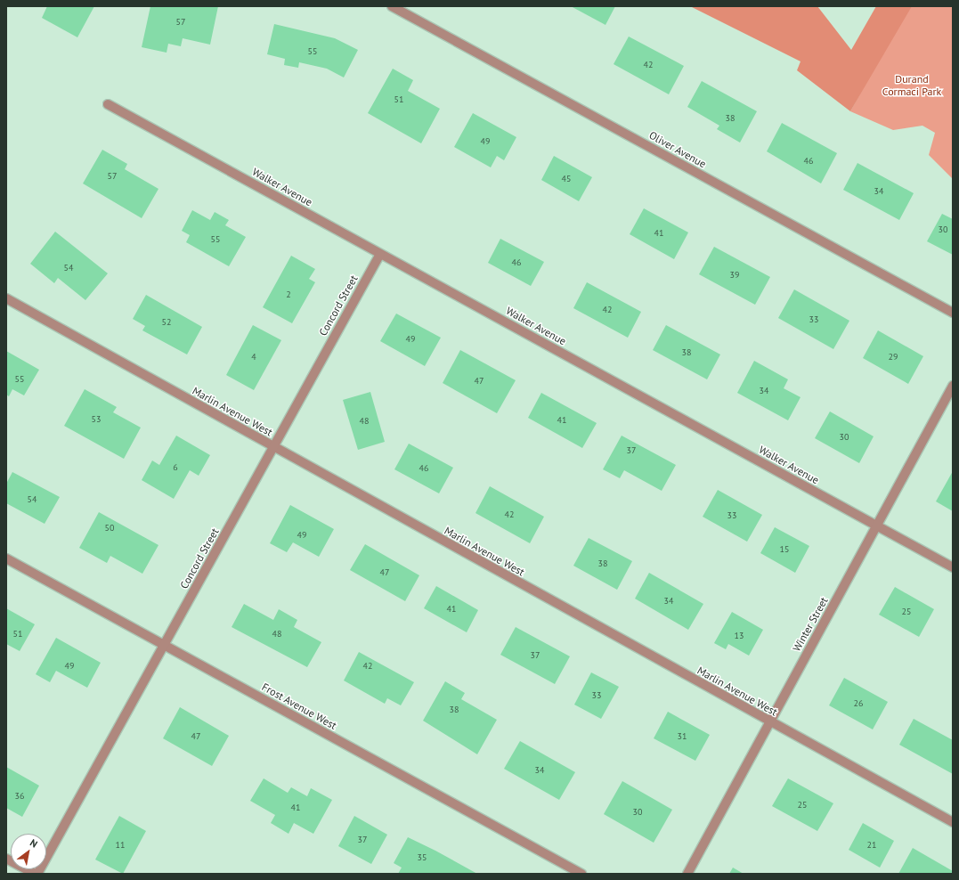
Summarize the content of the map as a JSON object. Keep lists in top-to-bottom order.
{
  "streets": {
    "street": [
      "Oliver Avenue",
      "Walker Avenue",
      "Concord Street",
      "Marlin Avenue West",
      "Winter Street",
      "Frost Avenue West"
    ]
  },
  "crossings": [
    ["Walker Avenue", "Concord Street"],
    ["Walker Avenue", "Winter Street"],
    ["Concord Street", "Marlin Avenue West"],
    ["Concord Street", "Frost Avenue West"],
    ["Marlin Avenue West", "Winter Street"]
  ],
  "parks": ["Durand Cormaci Park"],
  "house_numbers": [
    "57",
    "55",
    "42",
    "51",
    "38",
    "49",
    "46",
    "57",
    "45",
    "34",
    "30",
    "41",
    "55",
    "46",
    "54",
    "39",
    "2",
    "42",
    "33",
    "52",
    "49",
    "38",
    "4",
    "29",
    "55",
    "47",
    "34",
    "53",
    "41",
    "48",
    "30",
    "37",
    "6",
    "46",
    "54",
    "42",
    "33",
    "50",
    "49",
    "15",
    "38",
    "47",
    "34",
    "41",
    "25",
    "51",
    "48",
    "13",
    "37",
    "49",
    "42",
    "33",
    "26",
    "38",
    "47",
    "31",
    "34",
    "36",
    "25",
    "41",
    "30",
    "37",
    "11",
    "21",
    "35"
  ],
  "north": "top right"
}
